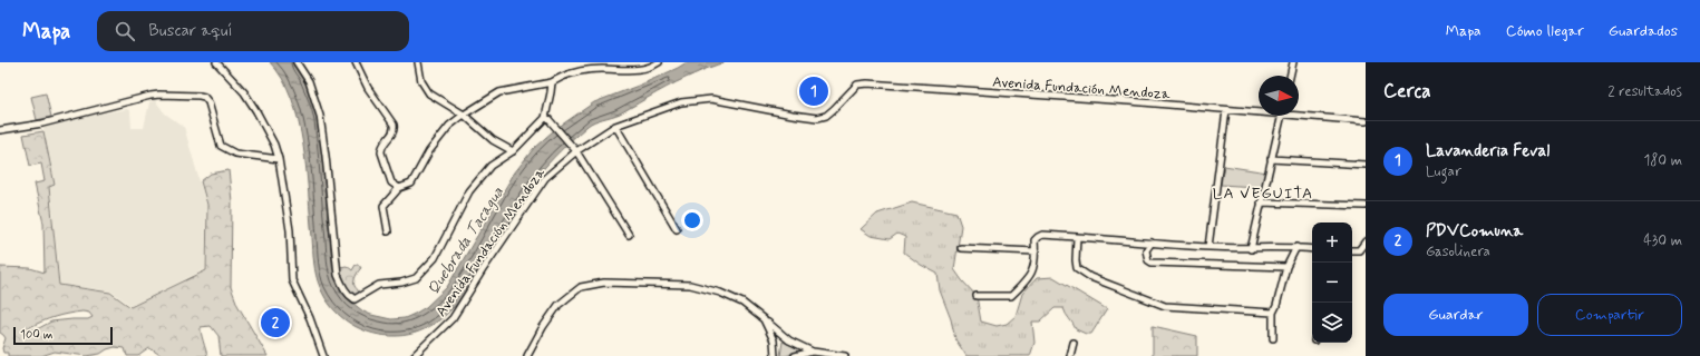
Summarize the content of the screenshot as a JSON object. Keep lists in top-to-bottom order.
{
  "streets": {
    "street": ["Avenida Fundación Mendoza"]
  },
  "districts": ["LA VEGUITA"],
  "water": ["Quebrada Tacagua"],
  "scale_bar": "100 m",
  "north": "right",
  "page": {
    "header": "Mapa",
    "search": "Buscar aquí",
    "nav": ["Mapa", "Cómo llegar", "Guardados"],
    "heading": ["Cerca", "2 resultados"],
    "pins": ["1", "2"],
    "list": [
      {
        "mark": "1",
        "name": "Lavanderia Feval",
        "note": "Lugar",
        "value": "180 m"
      },
      {
        "mark": "2",
        "name": "PDVComuna",
        "note": "Gasolinera",
        "value": "430 m"
      }
    ],
    "map_buttons": ["+", "−"],
    "buttons": ["Guardar", "Compartir"],
    "scale": "100 m"
  }
}
